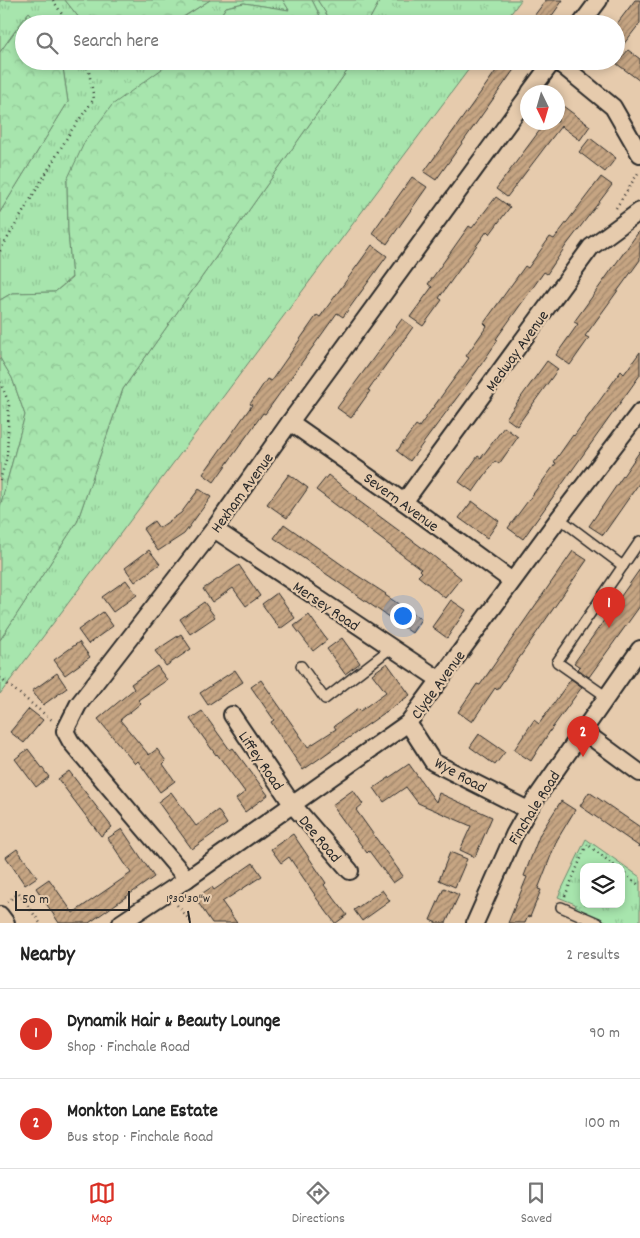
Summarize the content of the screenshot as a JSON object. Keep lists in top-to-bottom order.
{
  "streets": {
    "street": [
      "Medway Avenue",
      "Hexham Avenue",
      "Severn Avenue",
      "Mersey Road",
      "Clyde Avenue",
      "Liffey Road",
      "Wye Road",
      "Finchale Road",
      "Dee Road"
    ]
  },
  "crossings": [
    ["Medway Avenue", "Severn Avenue"],
    ["Hexham Avenue", "Severn Avenue"],
    ["Hexham Avenue", "Mersey Road"],
    ["Severn Avenue", "Clyde Avenue"],
    ["Mersey Road", "Clyde Avenue"],
    ["Clyde Avenue", "Liffey Road"],
    ["Clyde Avenue", "Wye Road"],
    ["Clyde Avenue", "Dee Road"],
    ["Liffey Road", "Dee Road"],
    ["Wye Road", "Finchale Road"]
  ],
  "scale_bar": "50 m",
  "north": "bottom",
  "page": {
    "search": "Search here",
    "pins": ["1", "2"],
    "scale": "50 m",
    "heading": ["Nearby", "2 results"],
    "list": [
      {
        "mark": "1",
        "name": "Dynamik Hair & Beauty Lounge",
        "note": "Shop · Finchale Road",
        "value": "90 m"
      },
      {
        "mark": "2",
        "name": "Monkton Lane Estate",
        "note": "Bus stop · Finchale Road",
        "value": "100 m"
      }
    ],
    "nav": ["Map", "Directions", "Saved"]
  },
  "coordinates": ["1°30'30\"W"]
}
